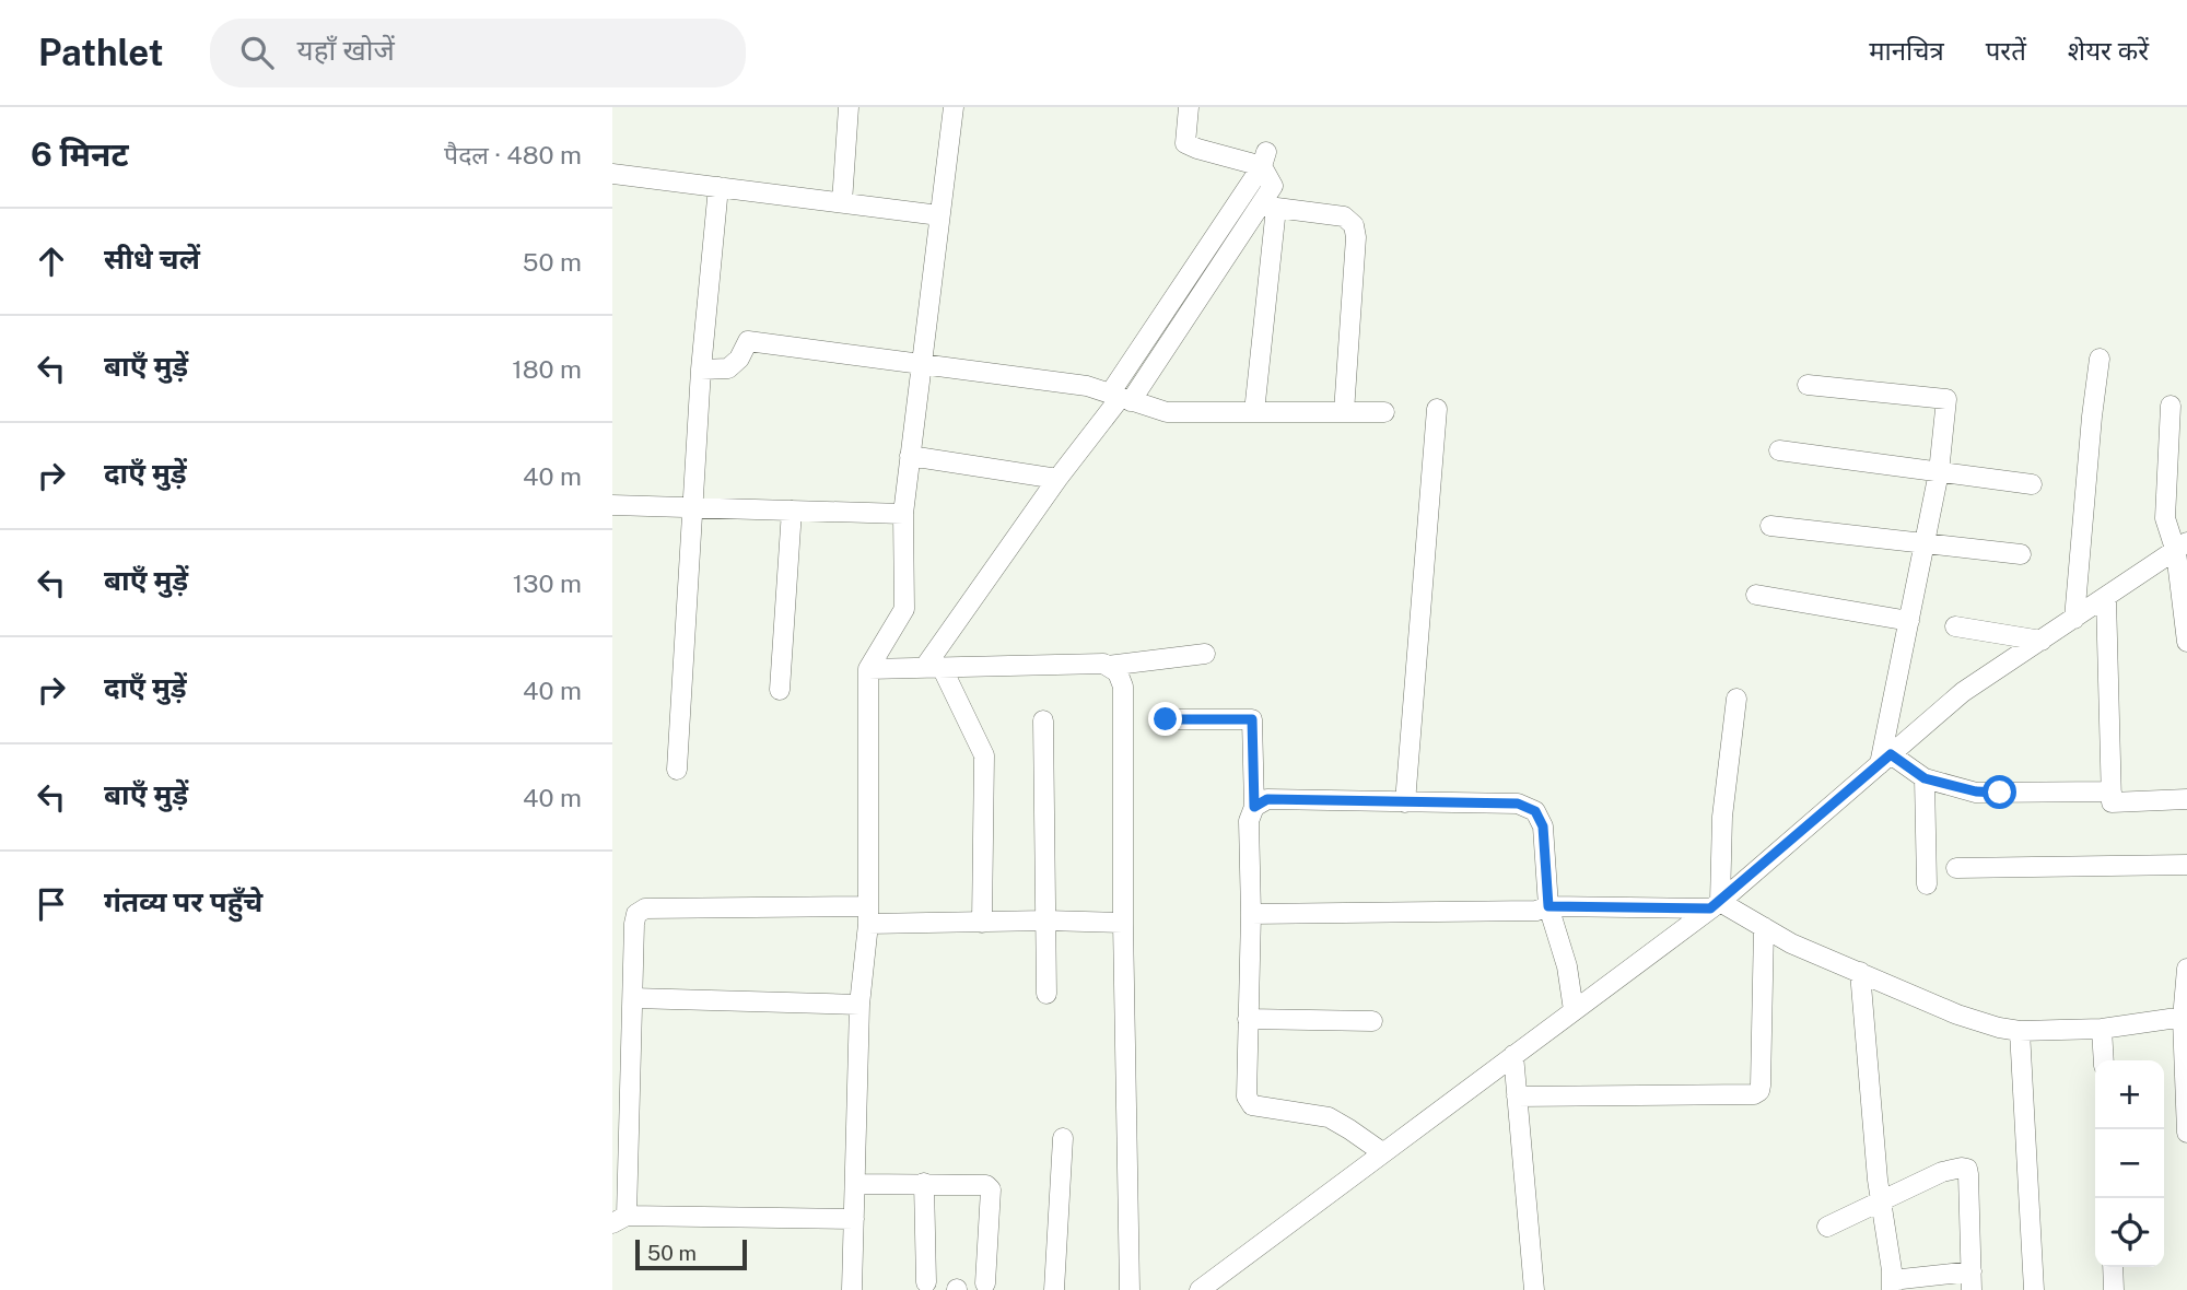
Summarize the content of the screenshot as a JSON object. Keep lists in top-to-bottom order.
{
  "scale_bar": "50 m",
  "page": {
    "header": "Pathlet",
    "search": "यहाँ खोजें",
    "nav": ["मानचित्र", "परतें", "शेयर करें"],
    "heading": ["6 मिनट", "पैदल · 480 m"],
    "list": [
      ["सीधे चलें", "50 m"],
      ["बाएँ मुड़ें", "180 m"],
      ["दाएँ मुड़ें", "40 m"],
      ["बाएँ मुड़ें", "130 m"],
      ["दाएँ मुड़ें", "40 m"],
      ["बाएँ मुड़ें", "40 m"],
      "गंतव्य पर पहुँचे"
    ],
    "map_buttons": ["+", "−"],
    "scale": "50 m"
  }
}
